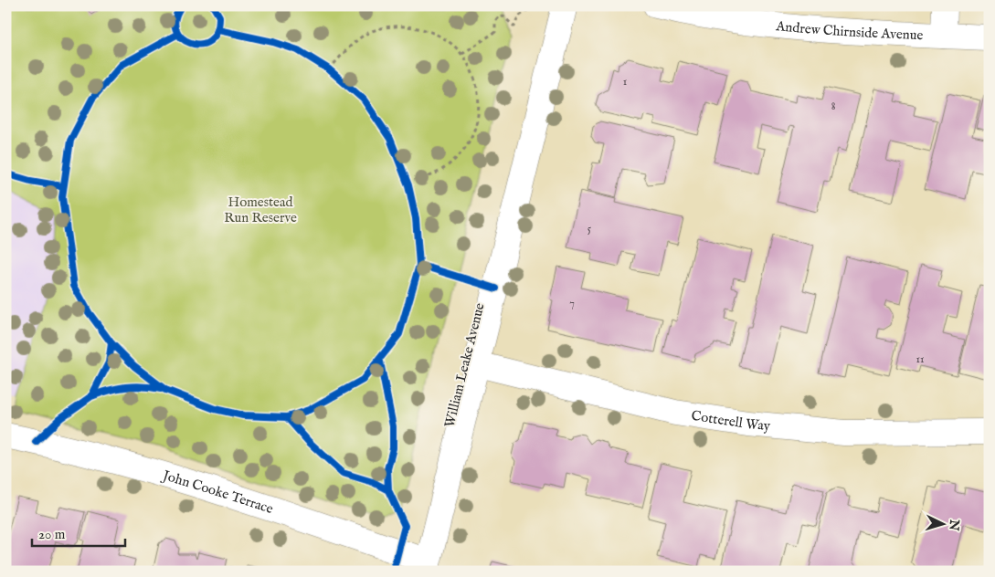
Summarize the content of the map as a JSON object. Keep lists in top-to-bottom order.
{
  "streets": {
    "street": [
      "Andrew Chirnside Avenue",
      "William Leake Avenue",
      "Cotterell Way",
      "John Cooke Terrace"
    ]
  },
  "crossings": [
    ["William Leake Avenue", "Cotterell Way"],
    ["William Leake Avenue", "John Cooke Terrace"]
  ],
  "parks": ["Homestead Run Reserve"],
  "house_numbers": [
    "1",
    "8",
    "5",
    "7",
    "11"
  ],
  "scale_bar": "20 m",
  "north": "right"
}
